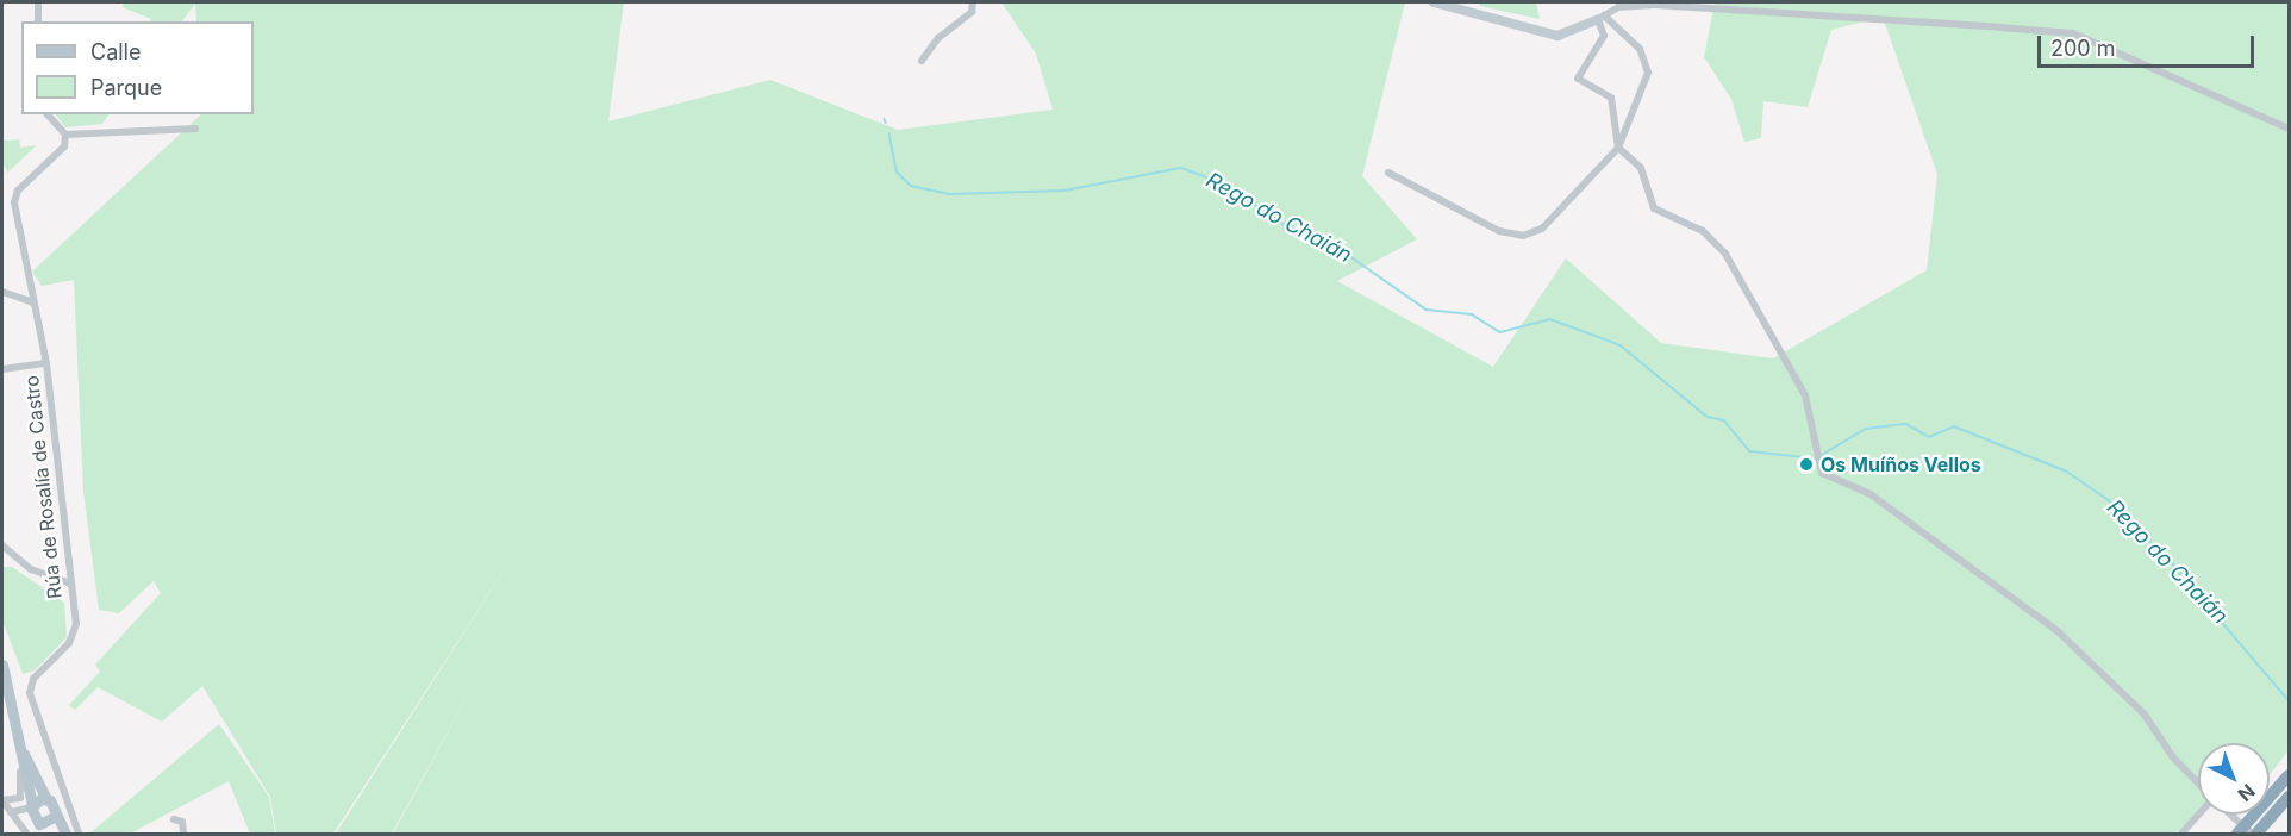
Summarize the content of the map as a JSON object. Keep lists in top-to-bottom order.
{
  "streets": {
    "street": ["Rúa de Rosalía de Castro"]
  },
  "water": ["Rego do Chaián"],
  "places": ["Os Muíños Vellos"],
  "legend": ["Calle", "Parque"],
  "scale_bar": "200 m",
  "north": "bottom right"
}
